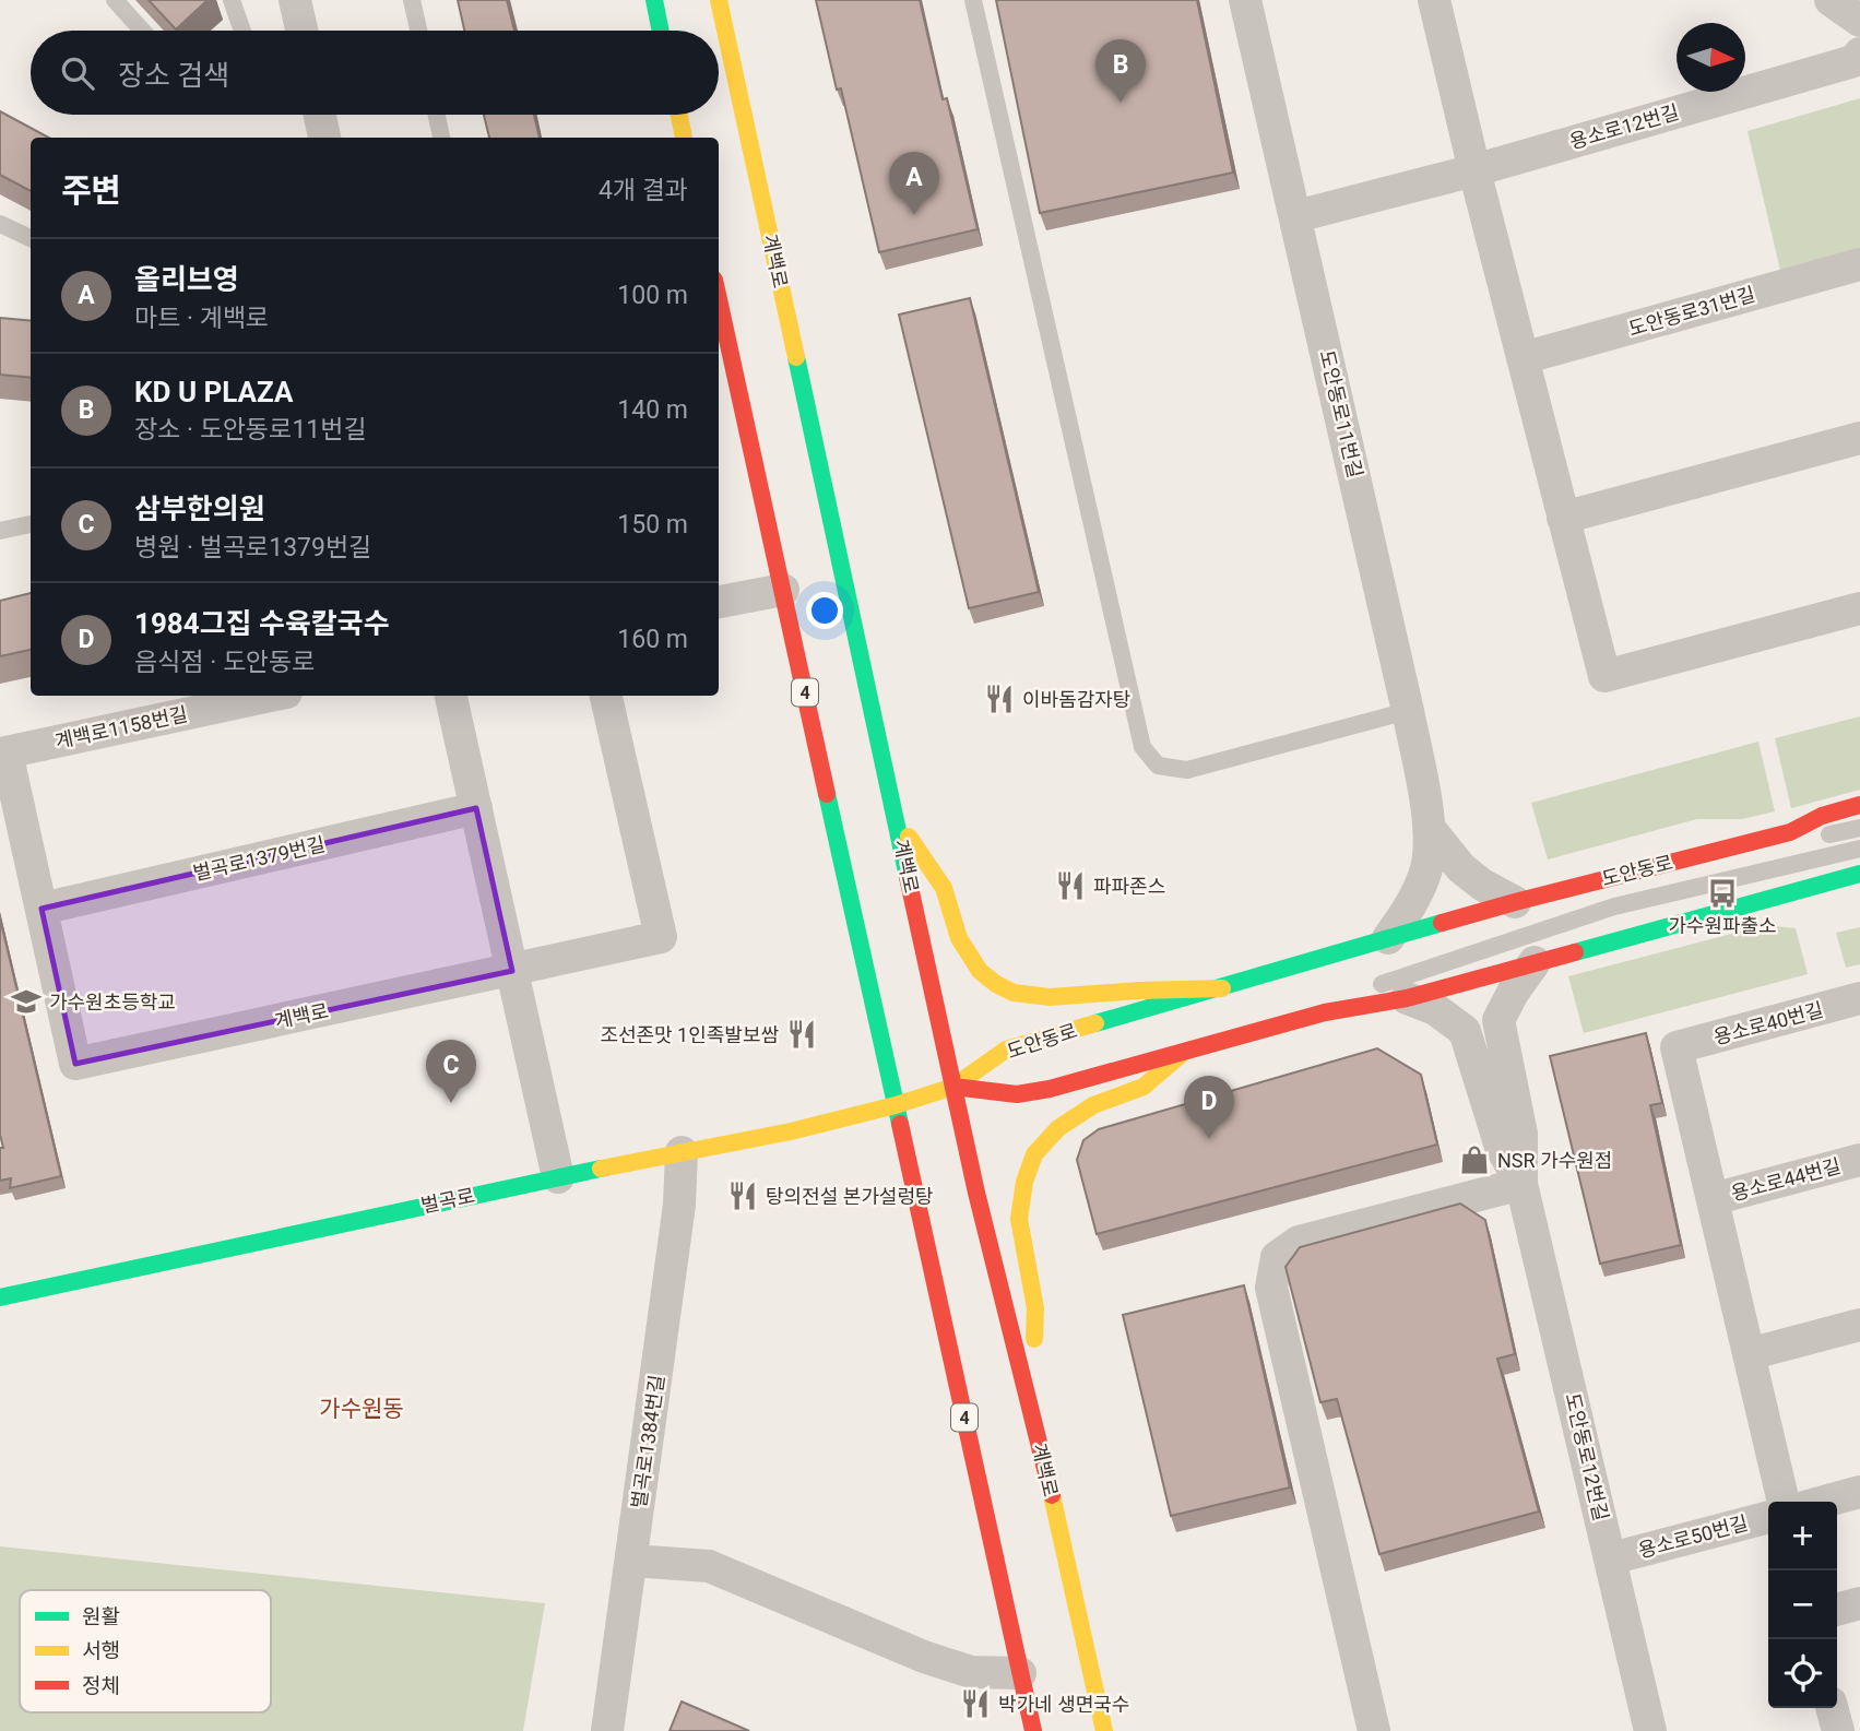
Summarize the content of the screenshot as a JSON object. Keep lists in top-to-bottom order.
{
  "streets": {
    "main road": [
      "계백로",
      "4",
      "도안동로",
      "벌곡로"
    ],
    "street": [
      "용소로12번길",
      "도안동로31번길",
      "도안동로11번길",
      "계백로1158번길",
      "벌곡로1379번길",
      "용소로40번길",
      "용소로44번길",
      "벌곡로1384번길",
      "도안동로12번길",
      "용소로50번길"
    ]
  },
  "crossings": [
    ["용소로12번길", "도안동로11번길"],
    ["계백로", "벌곡로1379번길"],
    ["계백로", "도안동로"],
    ["계백로", "벌곡로"],
    ["4", "벌곡로"],
    ["도안동로", "벌곡로"],
    ["용소로40번길", "용소로44번길"],
    ["벌곡로", "벌곡로1384번길"],
    ["도안동로12번길", "용소로50번길"]
  ],
  "districts": ["가수원동"],
  "places": {
    "restaurant": [
      "이바돔감자탕",
      "파파존스",
      "조선존맛 1인족발보쌈",
      "탕의전설 본가설렁탕",
      "박가네 생면국수"
    ],
    "bus stop": ["가수원파출소"],
    "school or university": ["가수원초등학교"],
    "shop": ["NSR 가수원점"]
  },
  "legend": ["원활", "서행", "정체"],
  "north": "right",
  "page": {
    "search": "장소 검색",
    "pins": [
      "B",
      "A",
      "C",
      "D"
    ],
    "heading": ["주변", "4개 결과"],
    "list": [
      {
        "mark": "A",
        "name": "올리브영",
        "note": "마트 · 계백로",
        "value": "100 m"
      },
      {
        "mark": "B",
        "name": "KD U PLAZA",
        "note": "장소 · 도안동로11번길",
        "value": "140 m"
      },
      {
        "mark": "C",
        "name": "삼부한의원",
        "note": "병원 · 벌곡로1379번길",
        "value": "150 m"
      },
      {
        "mark": "D",
        "name": "1984그집 수육칼국수",
        "note": "음식점 · 도안동로",
        "value": "160 m"
      }
    ],
    "map_buttons": ["+", "−"]
  }
}
